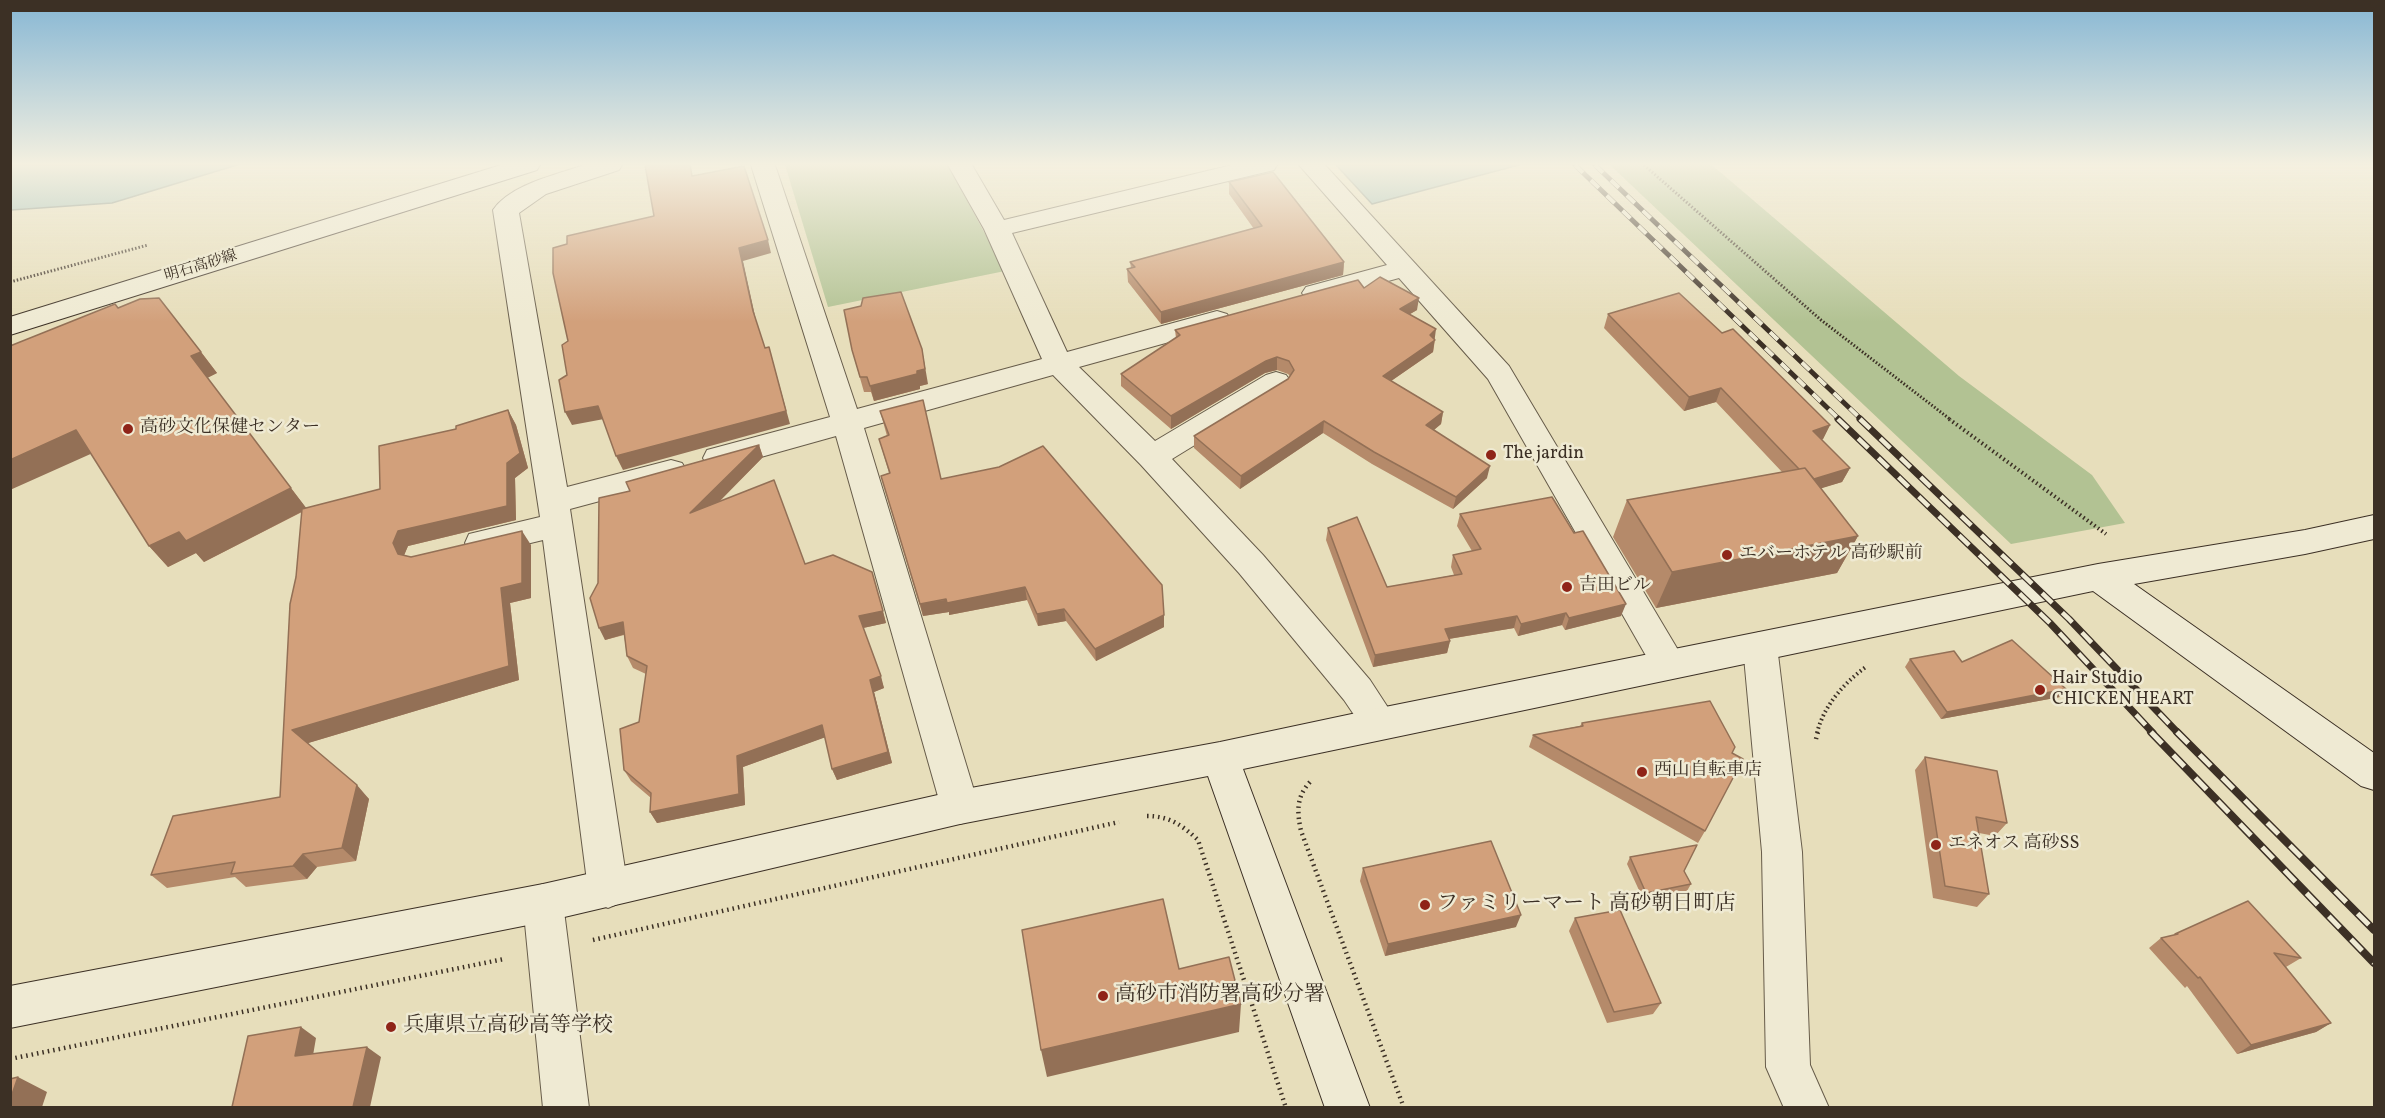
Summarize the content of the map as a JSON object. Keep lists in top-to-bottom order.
{
  "streets": {
    "street": ["明石高砂線"]
  },
  "places": [
    "高砂文化保健センター",
    "The jardin",
    "エバーホテル 高砂駅前",
    "吉田ビル",
    "Hair Studio CHICKEN HEART",
    "西山自転車店",
    "エネオス 高砂SS",
    "ファミリーマート 高砂朝日町店",
    "高砂市消防署高砂分署",
    "兵庫県立高砂高等学校"
  ]
}
